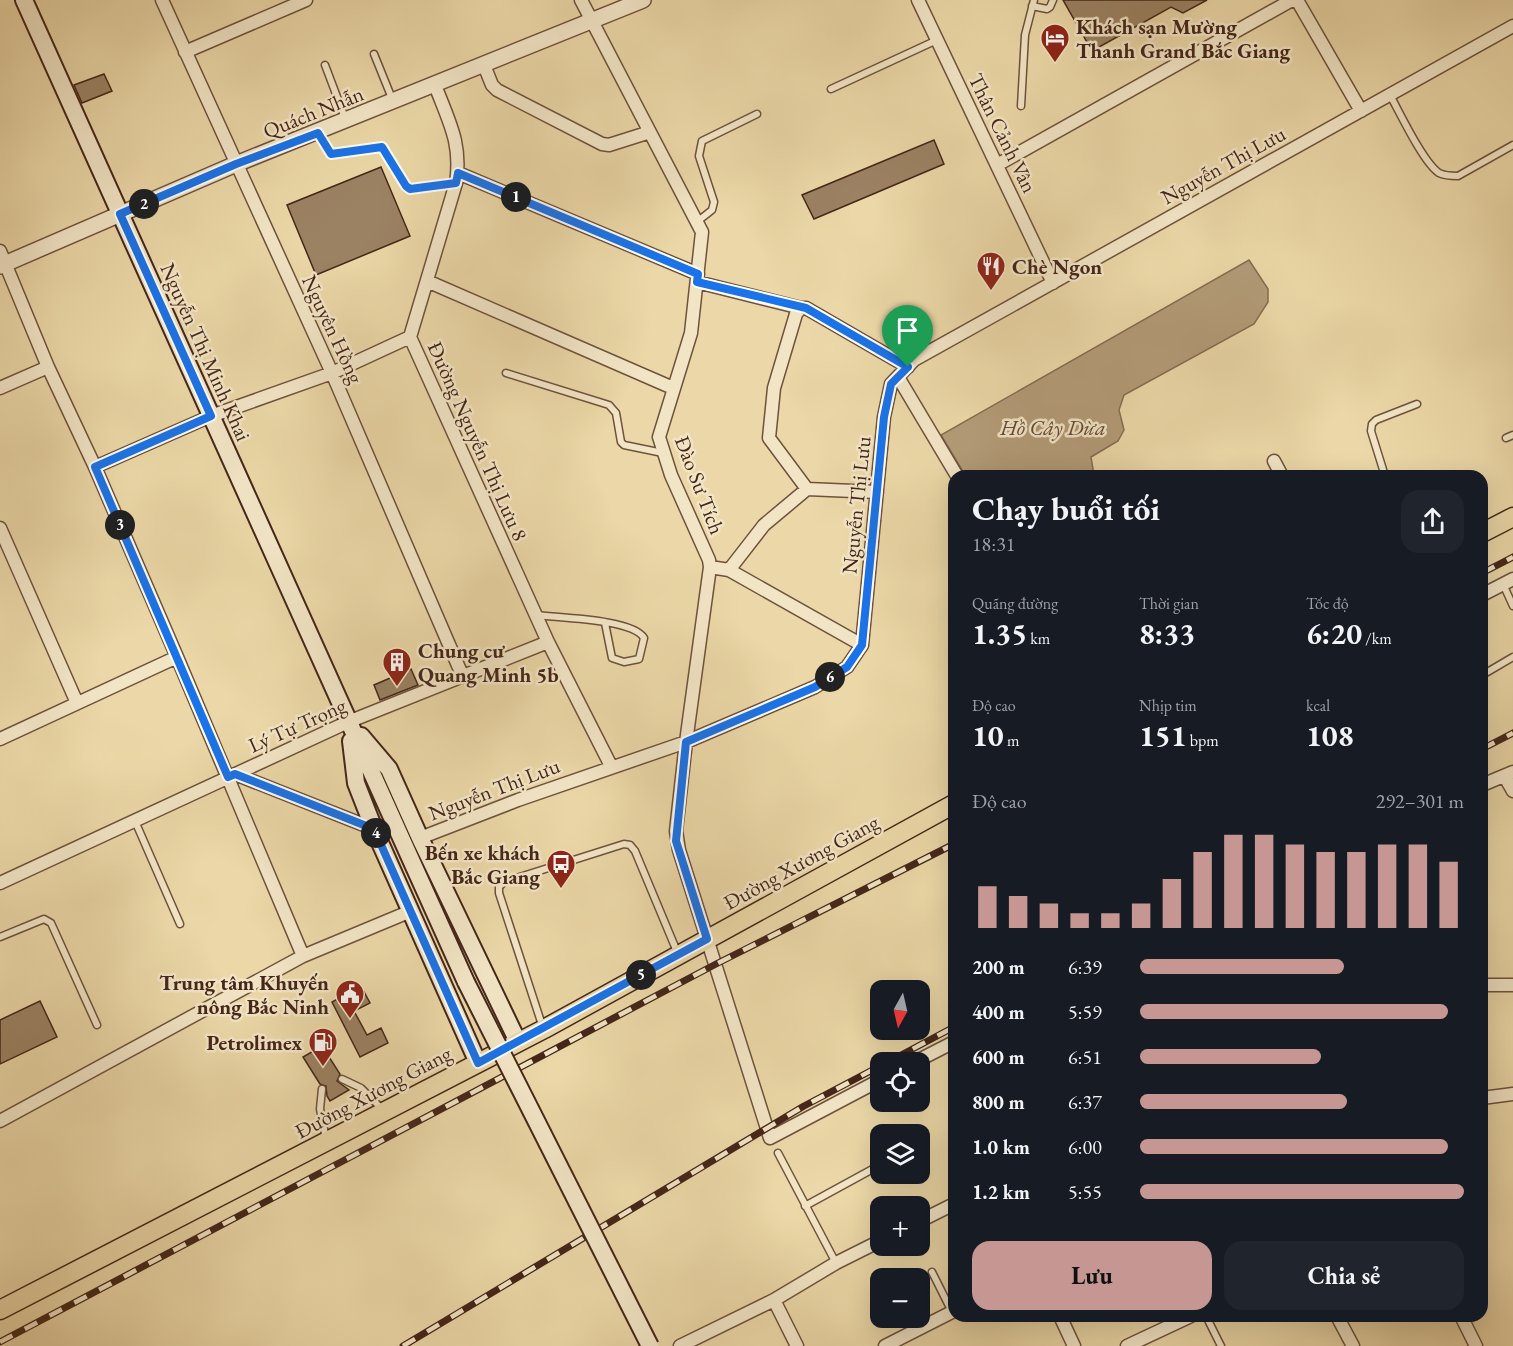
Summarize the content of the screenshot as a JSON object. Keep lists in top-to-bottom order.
{
  "streets": {
    "main road": ["Nguyễn Thị Minh Khai", "Đường Xương Giang"],
    "street": [
      "Quách Nhẫn",
      "Thân Cảnh Vân",
      "Nguyễn Thị Lưu",
      "Nguyên Hồng",
      "Đường Nguyễn Thị Lưu 8",
      "Đào Sư Tích",
      "Lý Tự Trọng"
    ]
  },
  "crossings": [
    ["Quách Nhẫn", "Nguyên Hồng"],
    ["Quách Nhẫn", "Nguyễn Thị Minh Khai"],
    ["Quách Nhẫn", "Đường Nguyễn Thị Lưu 8"],
    ["Quách Nhẫn", "Đào Sư Tích"],
    ["Thân Cảnh Vân", "Nguyễn Thị Lưu"],
    ["Nguyễn Thị Lưu", "Đường Nguyễn Thị Lưu 8"],
    ["Nguyễn Thị Lưu", "Đào Sư Tích"],
    ["Nguyên Hồng", "Lý Tự Trọng"],
    ["Nguyễn Thị Minh Khai", "Lý Tự Trọng"],
    ["Đường Nguyễn Thị Lưu 8", "Lý Tự Trọng"],
    ["Đào Sư Tích", "Đường Xương Giang"]
  ],
  "water": ["Hồ Cây Dừa"],
  "places": {
    "hotel": ["Khách sạn Mường Thanh Grand Bắc Giang"],
    "restaurant": ["Chè Ngon"],
    "building": ["Chung cư Quang Minh 5b"],
    "bus stop": ["Bến xe khách Bắc Giang"],
    "public building": ["Trung tâm Khuyến nông Bắc Ninh"],
    "fuel station": ["Petrolimex"]
  },
  "north": "bottom",
  "page": {
    "pins": [
      "1",
      "2",
      "3",
      "6",
      "4",
      "5"
    ],
    "heading": ["Chạy buổi tối", "18:31"],
    "stats": [
      ["Quãng đường", "1.35 km"],
      ["Thời gian", "8:33"],
      ["Tốc độ", "6:20 /km"],
      ["Độ cao", "10 m"],
      ["Nhịp tim", "151 bpm"],
      ["kcal", "108"]
    ],
    "chart": ["Độ cao", "292–301 m"],
    "list": [
      {
        "name": "200 m",
        "note": "6:39"
      },
      {
        "name": "400 m",
        "note": "5:59"
      },
      {
        "name": "600 m",
        "note": "6:51"
      },
      {
        "name": "800 m",
        "note": "6:37"
      },
      {
        "name": "1.0 km",
        "note": "6:00"
      },
      {
        "name": "1.2 km",
        "note": "5:55"
      }
    ],
    "map_buttons": ["+", "−"],
    "buttons": ["Lưu", "Chia sẻ"]
  }
}
